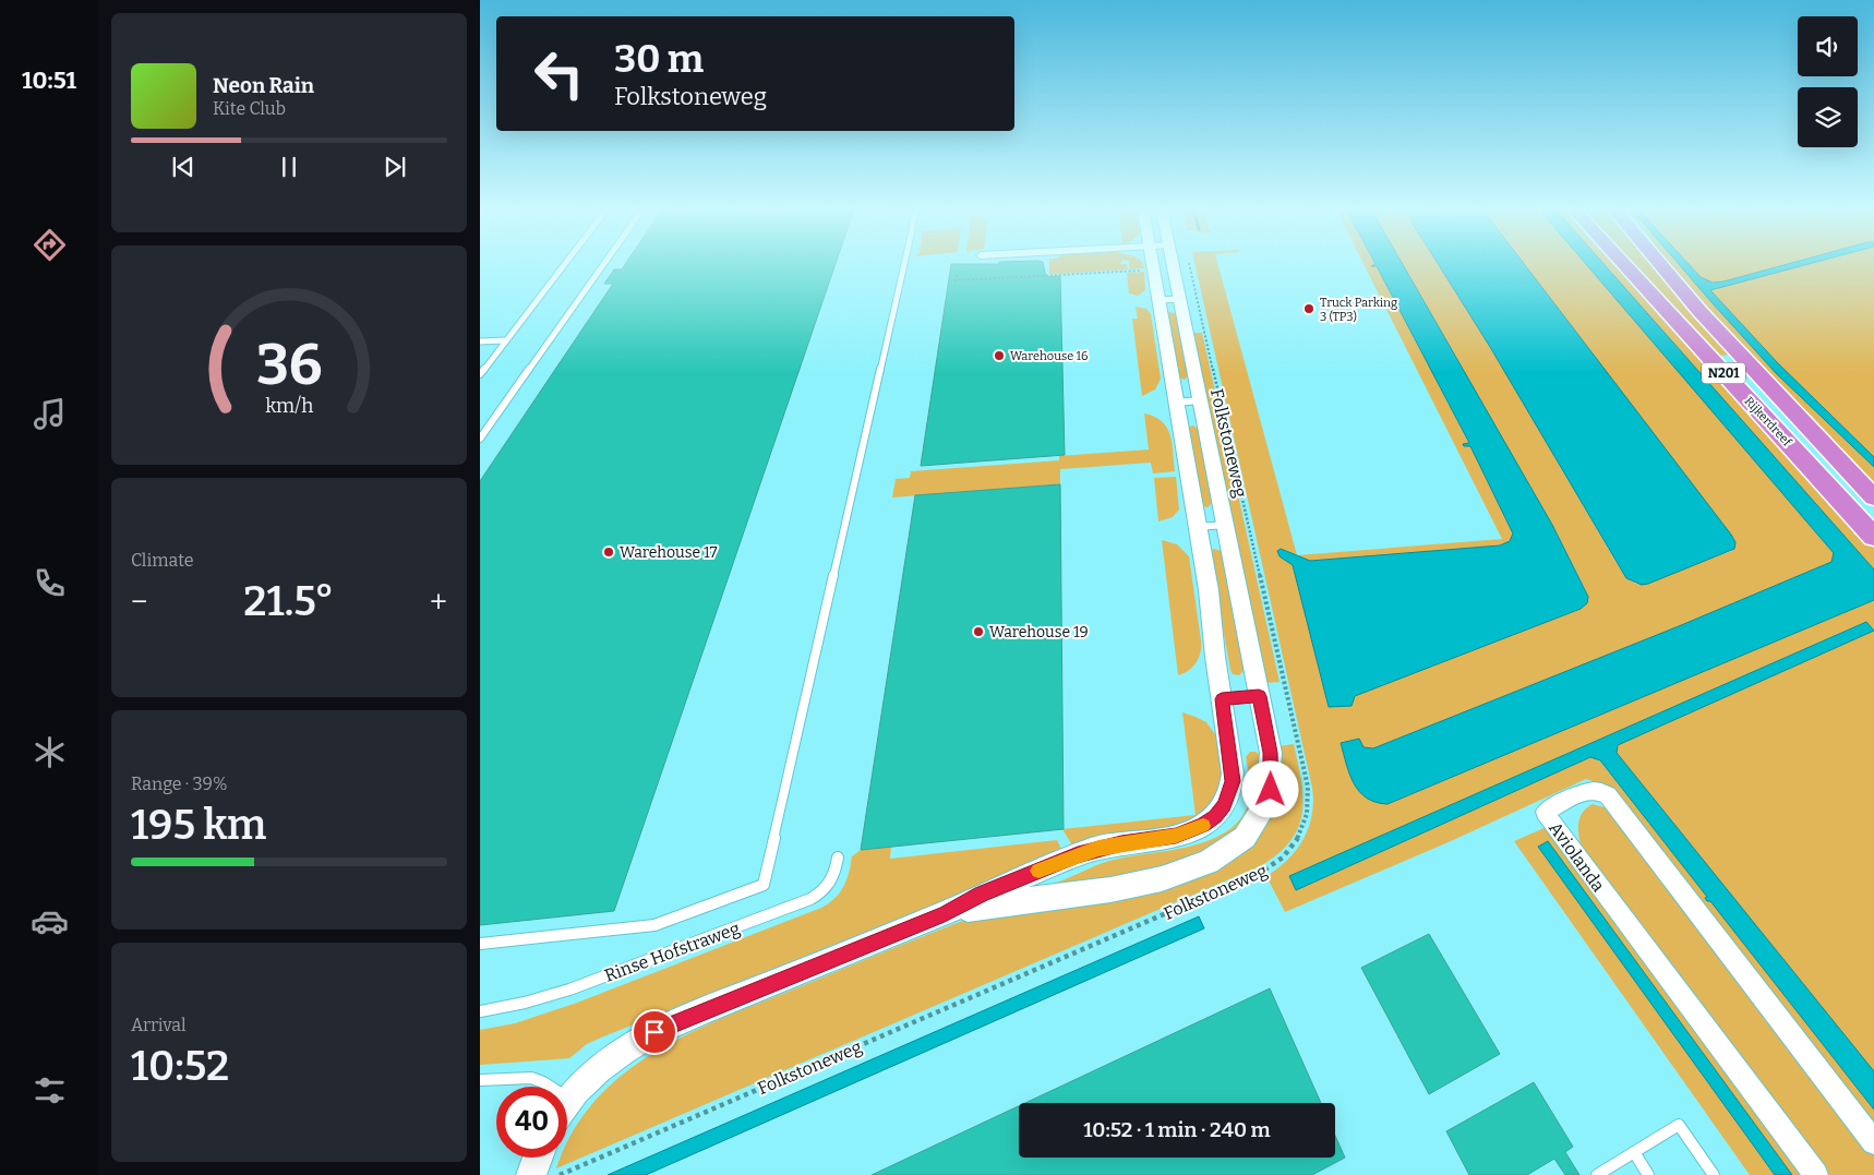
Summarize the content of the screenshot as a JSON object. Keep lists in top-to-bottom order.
{
  "streets": {
    "highway": ["N201", "Rijkerdreef"],
    "street": ["Folkstoneweg", "Aviolanda"],
    "lane": ["Rinse Hofstraweg"]
  },
  "places": [
    "Truck Parking 3 (TP3)",
    "Warehouse 16",
    "Warehouse 17",
    "Warehouse 19"
  ],
  "page": {
    "tabs": "10:51",
    "turn": ["30 m", "Folkstoneweg"],
    "song": ["Neon Rain", "Kite Club"],
    "tile": [
      "Climate",
      ["Range · 39%", "195 km"],
      ["Arrival", "10:52"]
    ],
    "heat": ["−", "21.5°", "+"],
    "limit": "40",
    "trip": "10:52 · 1 min · 240 m",
    "gauge": ["36", "km/h"]
  }
}
